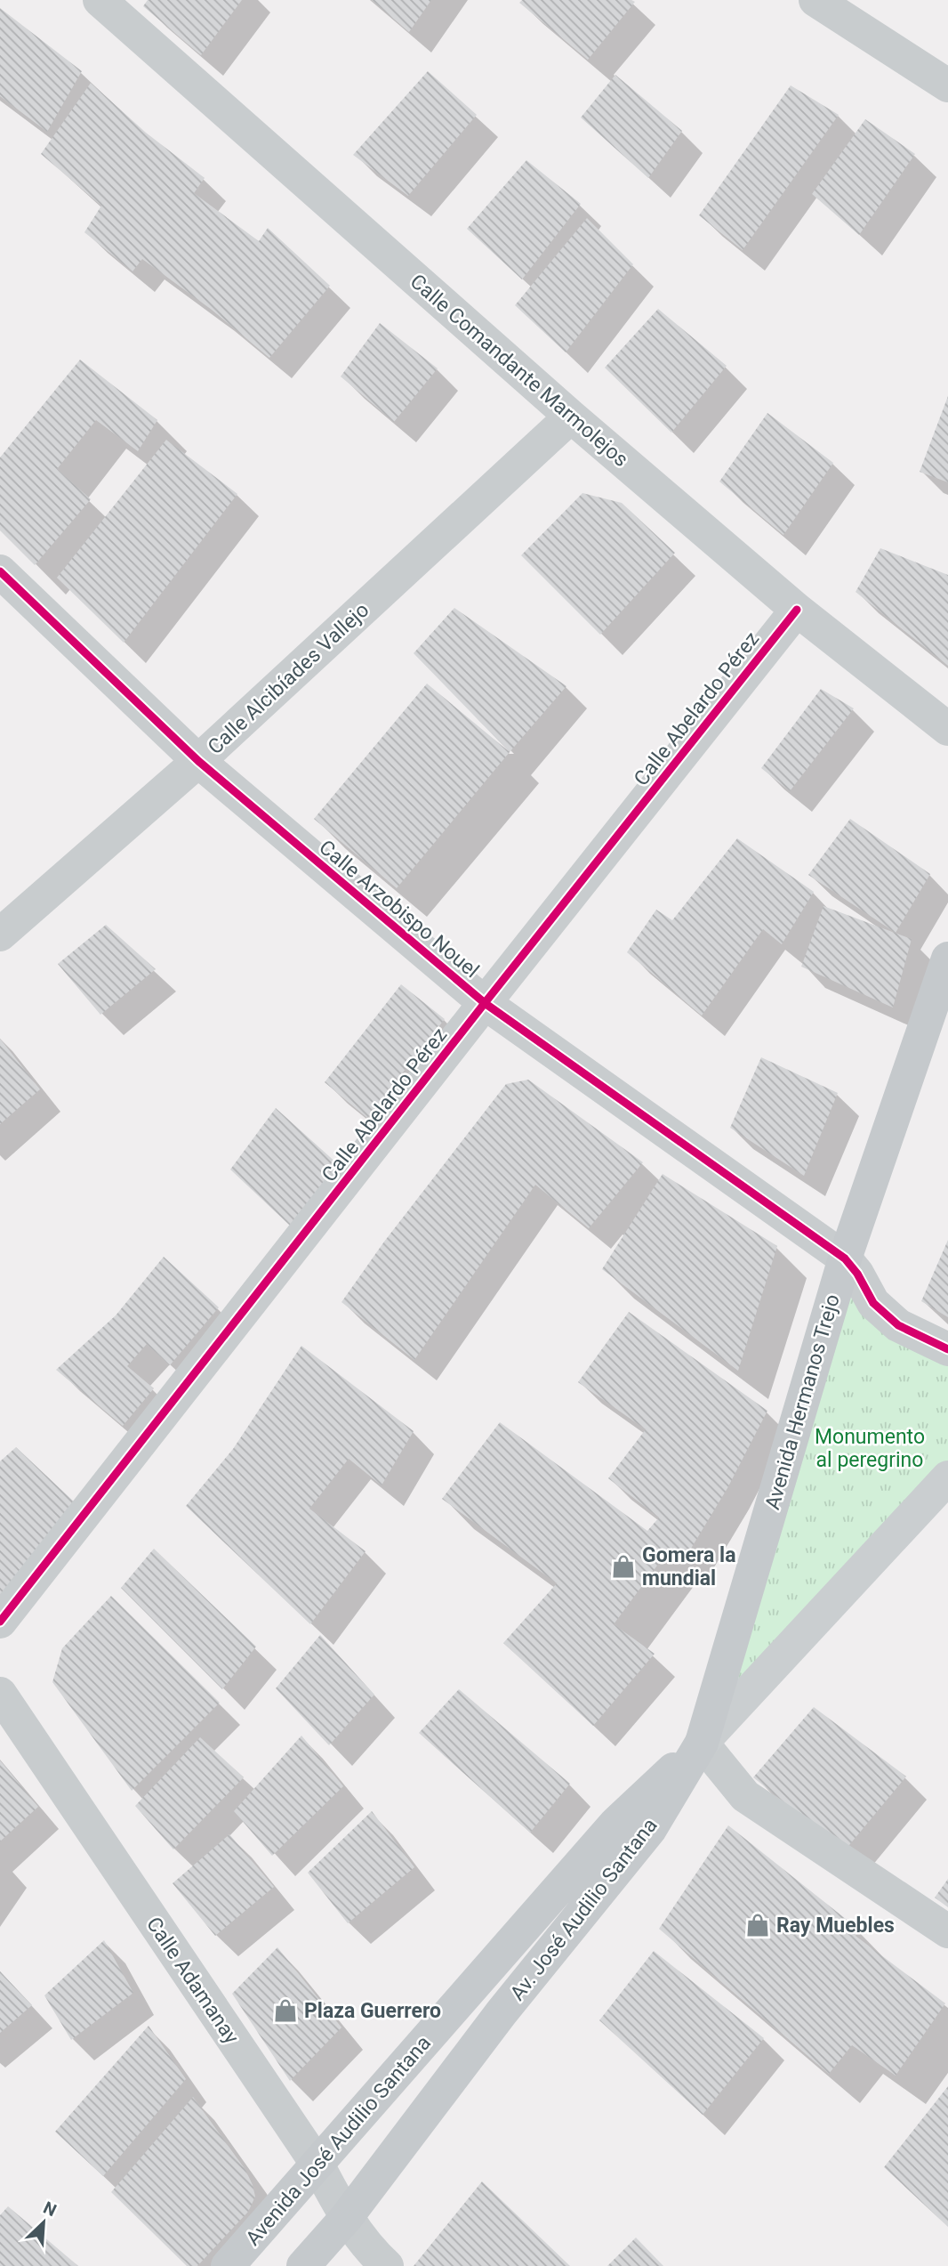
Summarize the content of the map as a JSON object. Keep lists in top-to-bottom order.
{
  "streets": {
    "main road": ["Avenida Hermanos Trejo", "Av. José Audilio Santana", "Avenida José Audilio Santana"],
    "street": [
      "Calle Comandante Marmolejos",
      "Calle Alcibíades Vallejo",
      "Calle Abelardo Pérez",
      "Calle Arzobispo Nouel",
      "Calle Adamanay"
    ]
  },
  "crossings": [
    ["Calle Comandante Marmolejos", "Calle Alcibíades Vallejo"],
    ["Calle Comandante Marmolejos", "Calle Abelardo Pérez"],
    ["Calle Alcibíades Vallejo", "Calle Arzobispo Nouel"],
    ["Calle Abelardo Pérez", "Calle Arzobispo Nouel"],
    ["Calle Arzobispo Nouel", "Avenida Hermanos Trejo"],
    ["Avenida Hermanos Trejo", "Av. José Audilio Santana"],
    ["Avenida Hermanos Trejo", "Avenida José Audilio Santana"],
    ["Av. José Audilio Santana", "Calle Adamanay"],
    ["Av. José Audilio Santana", "Avenida José Audilio Santana"],
    ["Calle Adamanay", "Avenida José Audilio Santana"]
  ],
  "parks": ["Monumento al peregrino"],
  "places": {
    "shop": ["Gomera la mundial", "Ray Muebles", "Plaza Guerrero"]
  },
  "north": "top right"
}
